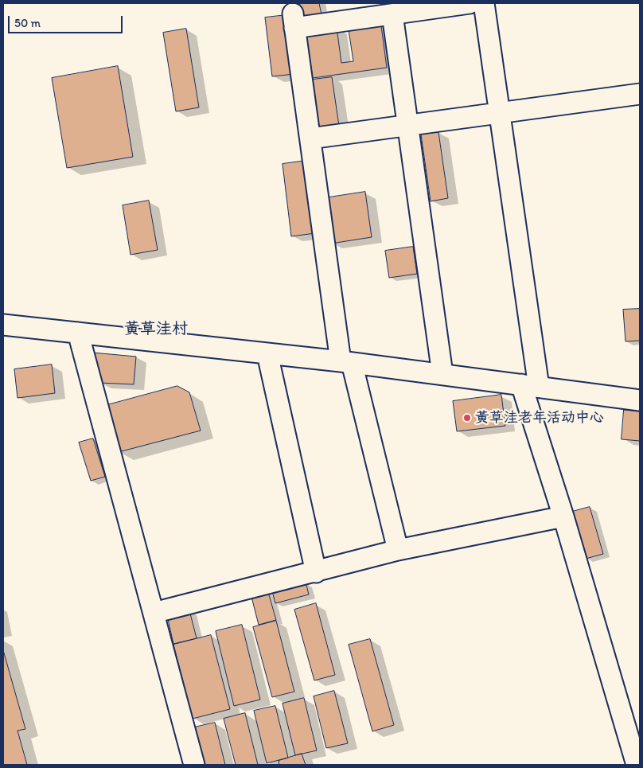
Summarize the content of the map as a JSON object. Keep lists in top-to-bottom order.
{
  "districts": ["黄草洼村"],
  "places": ["黄草洼老年活动中心"],
  "scale_bar": "50 m"
}
